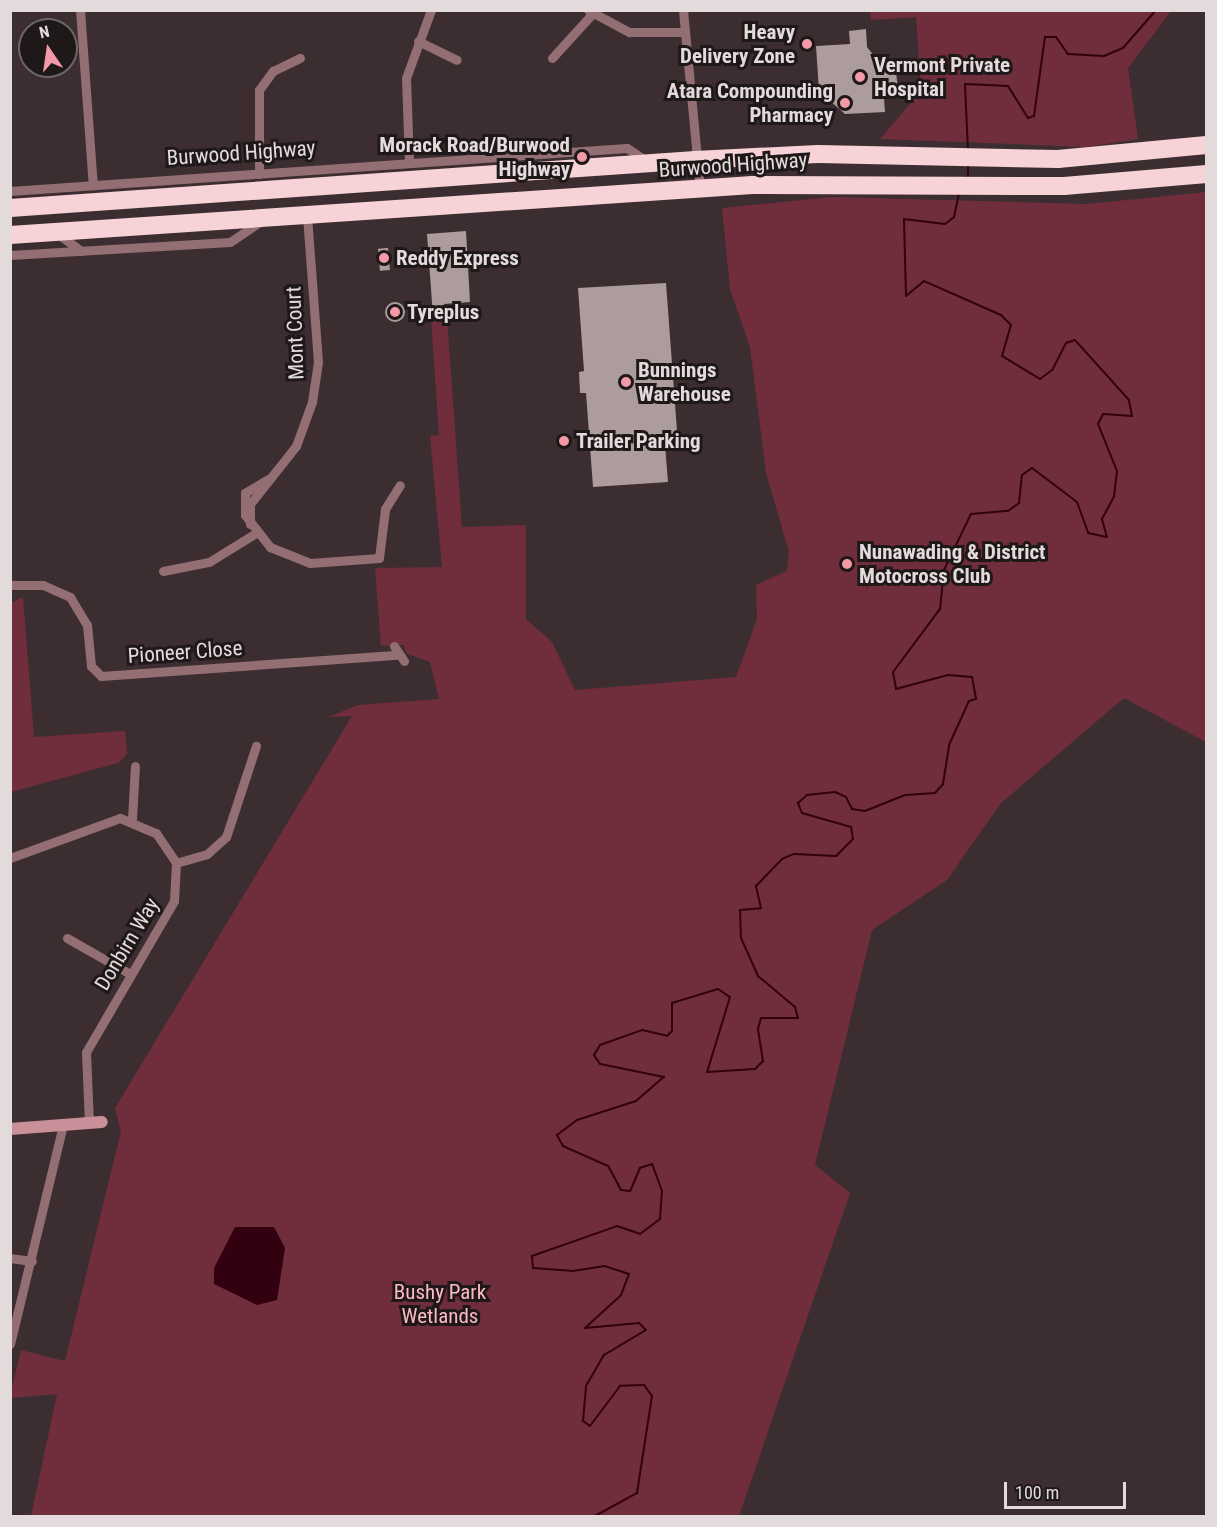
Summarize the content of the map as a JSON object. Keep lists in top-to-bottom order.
{
  "streets": {
    "highway": ["Burwood Highway"],
    "street": ["Mont Court", "Pioneer Close", "Donbirn Way"]
  },
  "crossings": [
    ["Burwood Highway", "Mont Court"]
  ],
  "parks": ["Bushy Park Wetlands"],
  "places": [
    "Heavy Delivery Zone",
    "Vermont Private Hospital",
    "Atara Compounding Pharmacy",
    "Morack Road/Burwood Highway",
    "Reddy Express",
    "Tyreplus",
    "Bunnings Warehouse",
    "Trailer Parking",
    "Nunawading & District Motocross Club"
  ],
  "scale_bar": "100 m",
  "north": "top"
}
